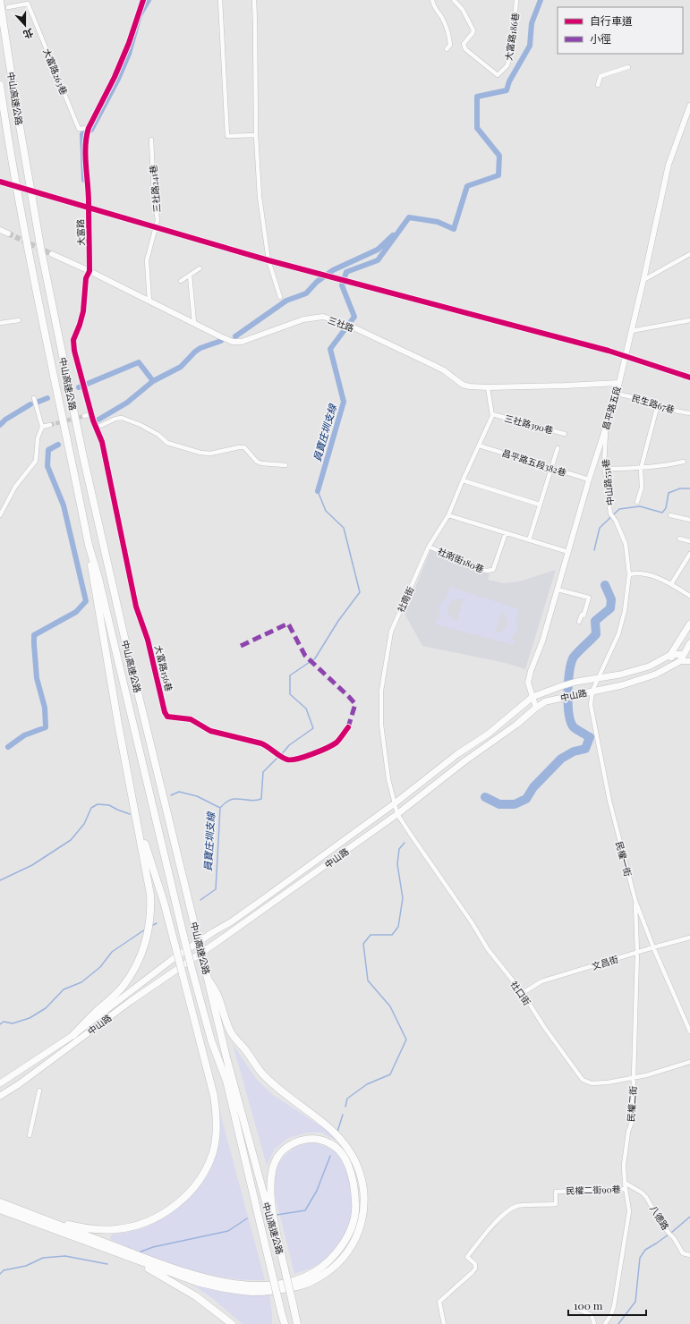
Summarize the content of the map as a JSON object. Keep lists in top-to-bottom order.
{
  "streets": {
    "highway": ["中山高速公路"],
    "main road": ["中山路"],
    "street": [
      "大富路186巷",
      "大富路263巷",
      "三社路241巷",
      "大富路",
      "三社路",
      "民生路67巷",
      "昌平路五段",
      "三社路390巷",
      "昌平路五段382巷",
      "中山路551巷",
      "社南街180巷",
      "社南街",
      "大富路156巷",
      "民權一街",
      "文昌街",
      "社口街",
      "民權二街",
      "民權二街90巷",
      "八德路"
    ]
  },
  "crossings": [
    ["大富路263巷", "大富路"],
    ["三社路241巷", "三社路"],
    ["大富路", "三社路"],
    ["大富路", "大富路156巷"],
    ["三社路", "昌平路五段"],
    ["民生路67巷", "昌平路五段"],
    ["昌平路五段", "昌平路五段382巷"],
    ["昌平路五段", "中山路551巷"],
    ["昌平路五段", "中山路"],
    ["三社路390巷", "社南街"],
    ["昌平路五段382巷", "社南街"],
    ["中山路551巷", "中山路"],
    ["中山路551巷", "民權一街"],
    ["社南街180巷", "社南街"],
    ["社南街", "中山路"],
    ["社南街", "社口街"],
    ["中山路", "民權一街"],
    ["中山路", "社口街"],
    ["民權一街", "文昌街"],
    ["民權一街", "民權二街"],
    ["文昌街", "社口街"],
    ["文昌街", "民權二街"],
    ["社口街", "民權二街"],
    ["民權二街", "民權二街90巷"],
    ["民權二街", "八德路"]
  ],
  "water": ["員寶庄圳支線"],
  "legend": ["自行車道", "小徑"],
  "scale_bar": "100 m",
  "north": "bottom"
}
